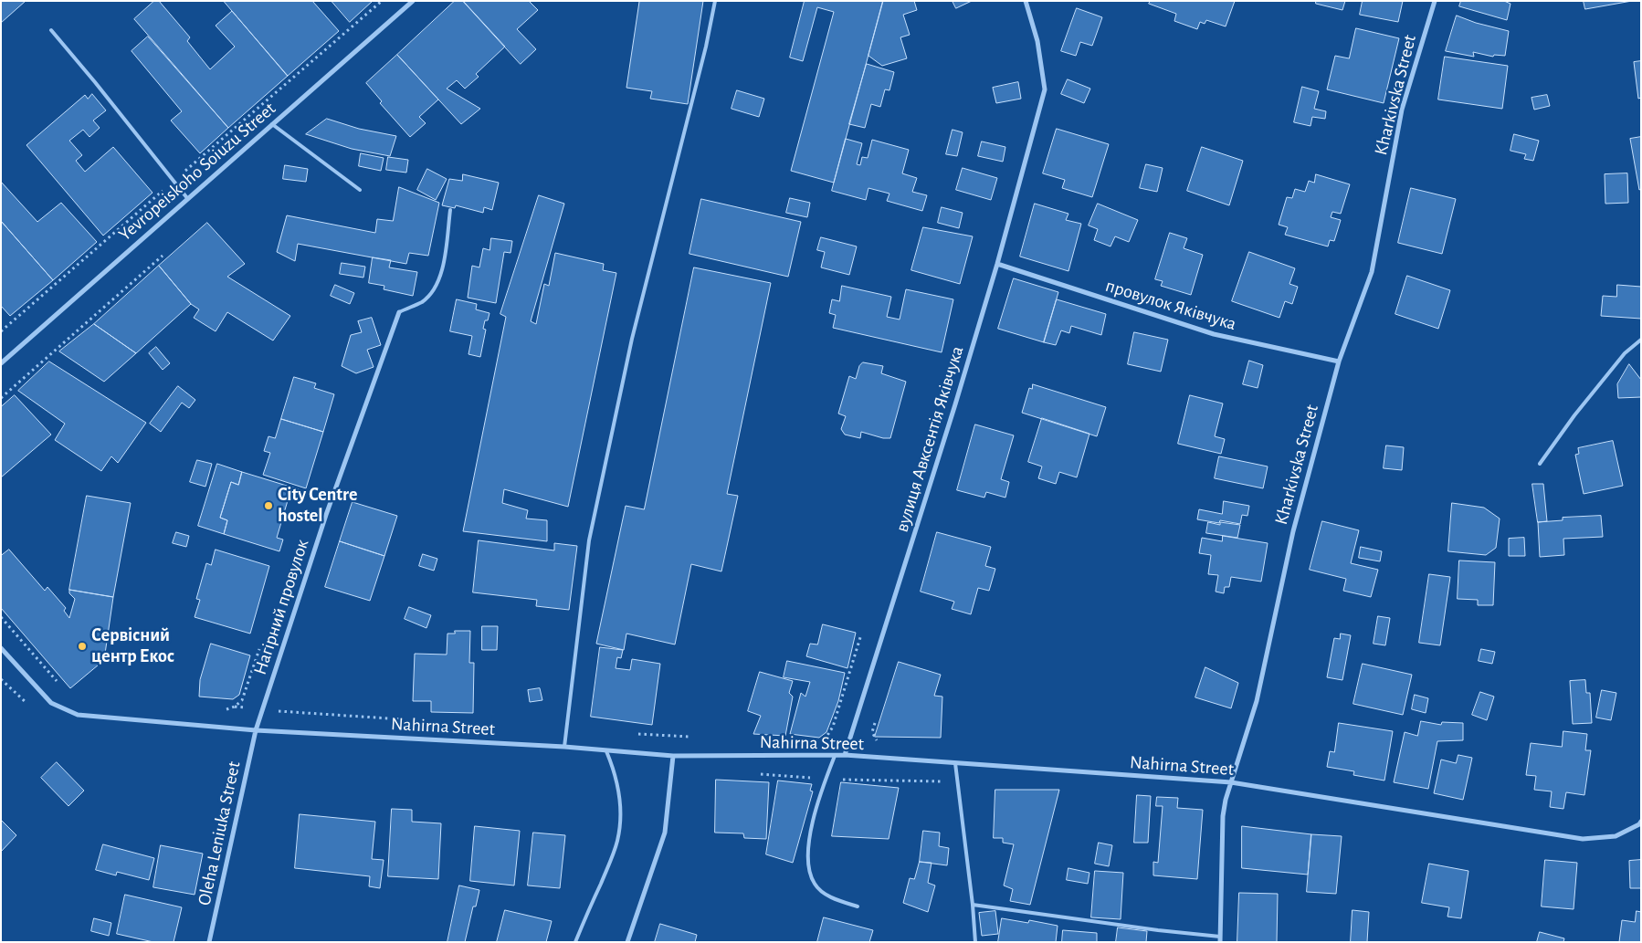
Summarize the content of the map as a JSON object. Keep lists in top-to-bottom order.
{
  "streets": {
    "street": [
      "Kharkivska Street",
      "Yevropeiskoho Soiuzu Street",
      "провулок Яківчука",
      "вулиця Авксентія Яківчука",
      "Нагірний провулок",
      "Nahirna Street",
      "Oleha Leniuka Street"
    ]
  },
  "crossings": [
    ["Kharkivska Street", "провулок Яківчука"],
    ["Kharkivska Street", "Nahirna Street"],
    ["провулок Яківчука", "вулиця Авксентія Яківчука"],
    ["вулиця Авксентія Яківчука", "Nahirna Street"],
    ["Нагірний провулок", "Nahirna Street"],
    ["Нагірний провулок", "Oleha Leniuka Street"],
    ["Nahirna Street", "Oleha Leniuka Street"]
  ],
  "places": ["City Centre hostel", "Сервісний центр Екос"]
}
